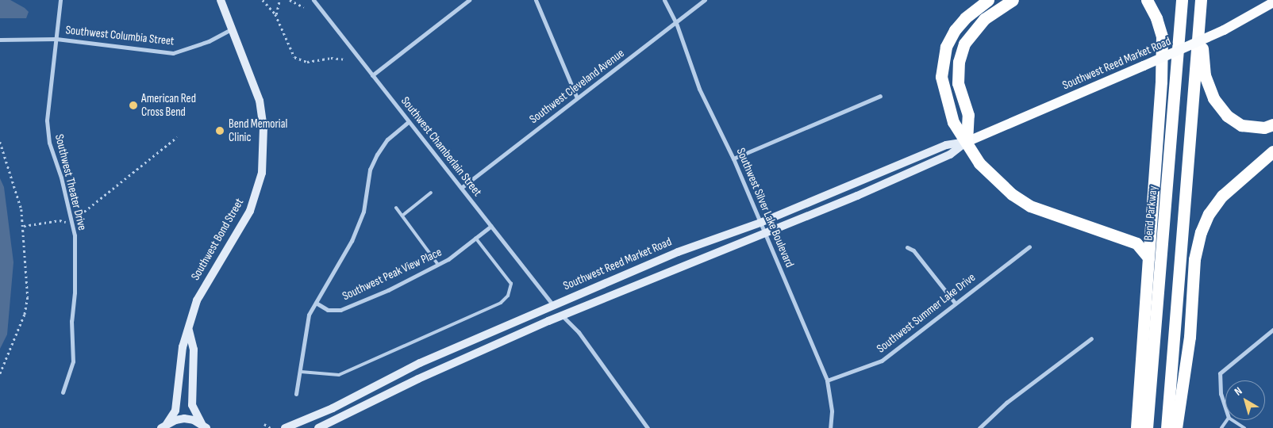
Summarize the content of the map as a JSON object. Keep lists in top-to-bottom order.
{
  "streets": {
    "highway": ["Bend Parkway"],
    "main road": ["Southwest Reed Market Road", "Southwest Bond Street"],
    "street": [
      "Southwest Columbia Street",
      "Southwest Cleveland Avenue",
      "Southwest Chamberlain Street",
      "Southwest Theater Drive",
      "Southwest Silver Lake Boulevard",
      "Southwest Peak View Place",
      "Southwest Summer Lake Drive"
    ]
  },
  "crossings": [
    ["Southwest Columbia Street", "Southwest Theater Drive"],
    ["Southwest Columbia Street", "Southwest Bond Street"],
    ["Southwest Reed Market Road", "Southwest Chamberlain Street"],
    ["Southwest Reed Market Road", "Southwest Silver Lake Boulevard"],
    ["Southwest Cleveland Avenue", "Southwest Chamberlain Street"],
    ["Southwest Cleveland Avenue", "Southwest Silver Lake Boulevard"],
    ["Southwest Chamberlain Street", "Southwest Peak View Place"],
    ["Southwest Silver Lake Boulevard", "Southwest Summer Lake Drive"]
  ],
  "places": ["American Red Cross Bend", "Bend Memorial Clinic"],
  "north": "top left"
}
